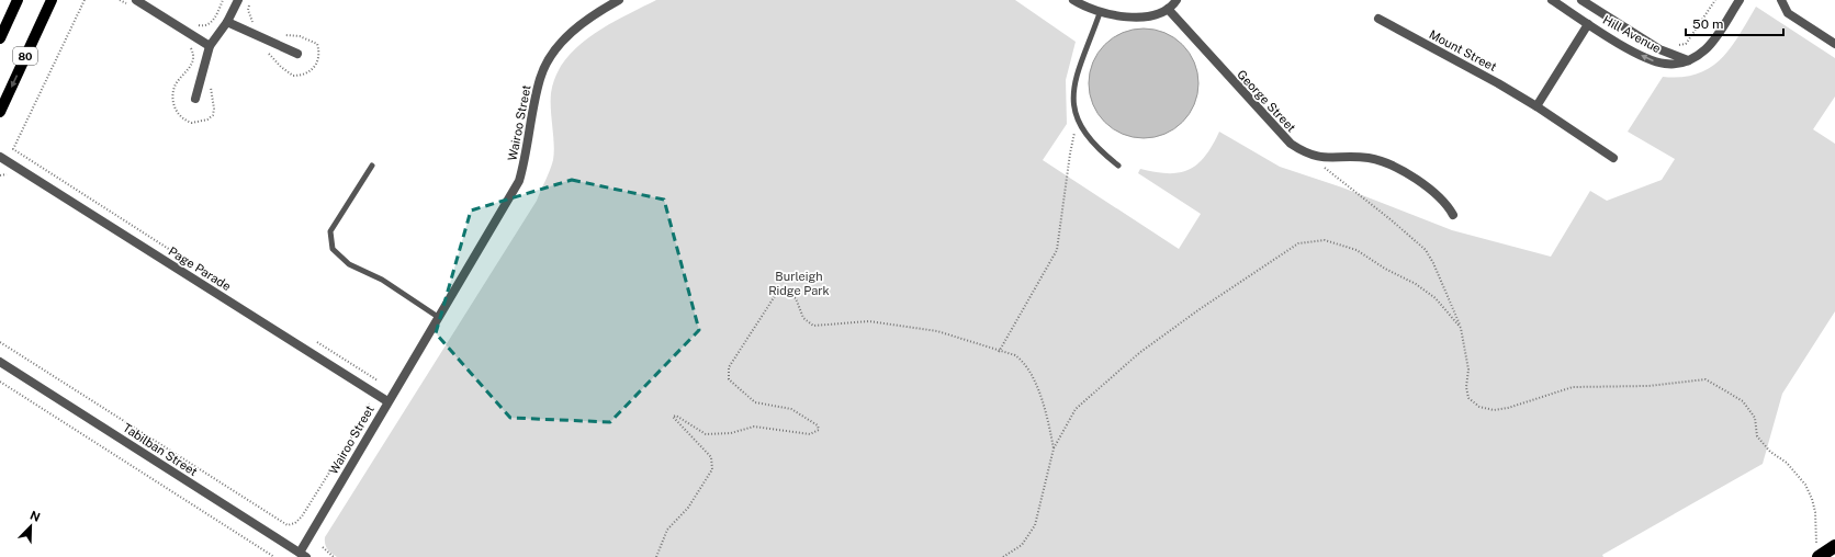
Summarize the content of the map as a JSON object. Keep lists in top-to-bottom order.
{
  "streets": {
    "main road": ["80"],
    "street": [
      "Hill Avenue",
      "Mount Street",
      "George Street",
      "Wairoo Street",
      "Page Parade",
      "Tabilban Street"
    ]
  },
  "crossings": [
    ["Wairoo Street", "Page Parade"],
    ["Wairoo Street", "Tabilban Street"]
  ],
  "parks": ["Burleigh Ridge Park"],
  "scale_bar": "50 m",
  "north": "top right"
}
